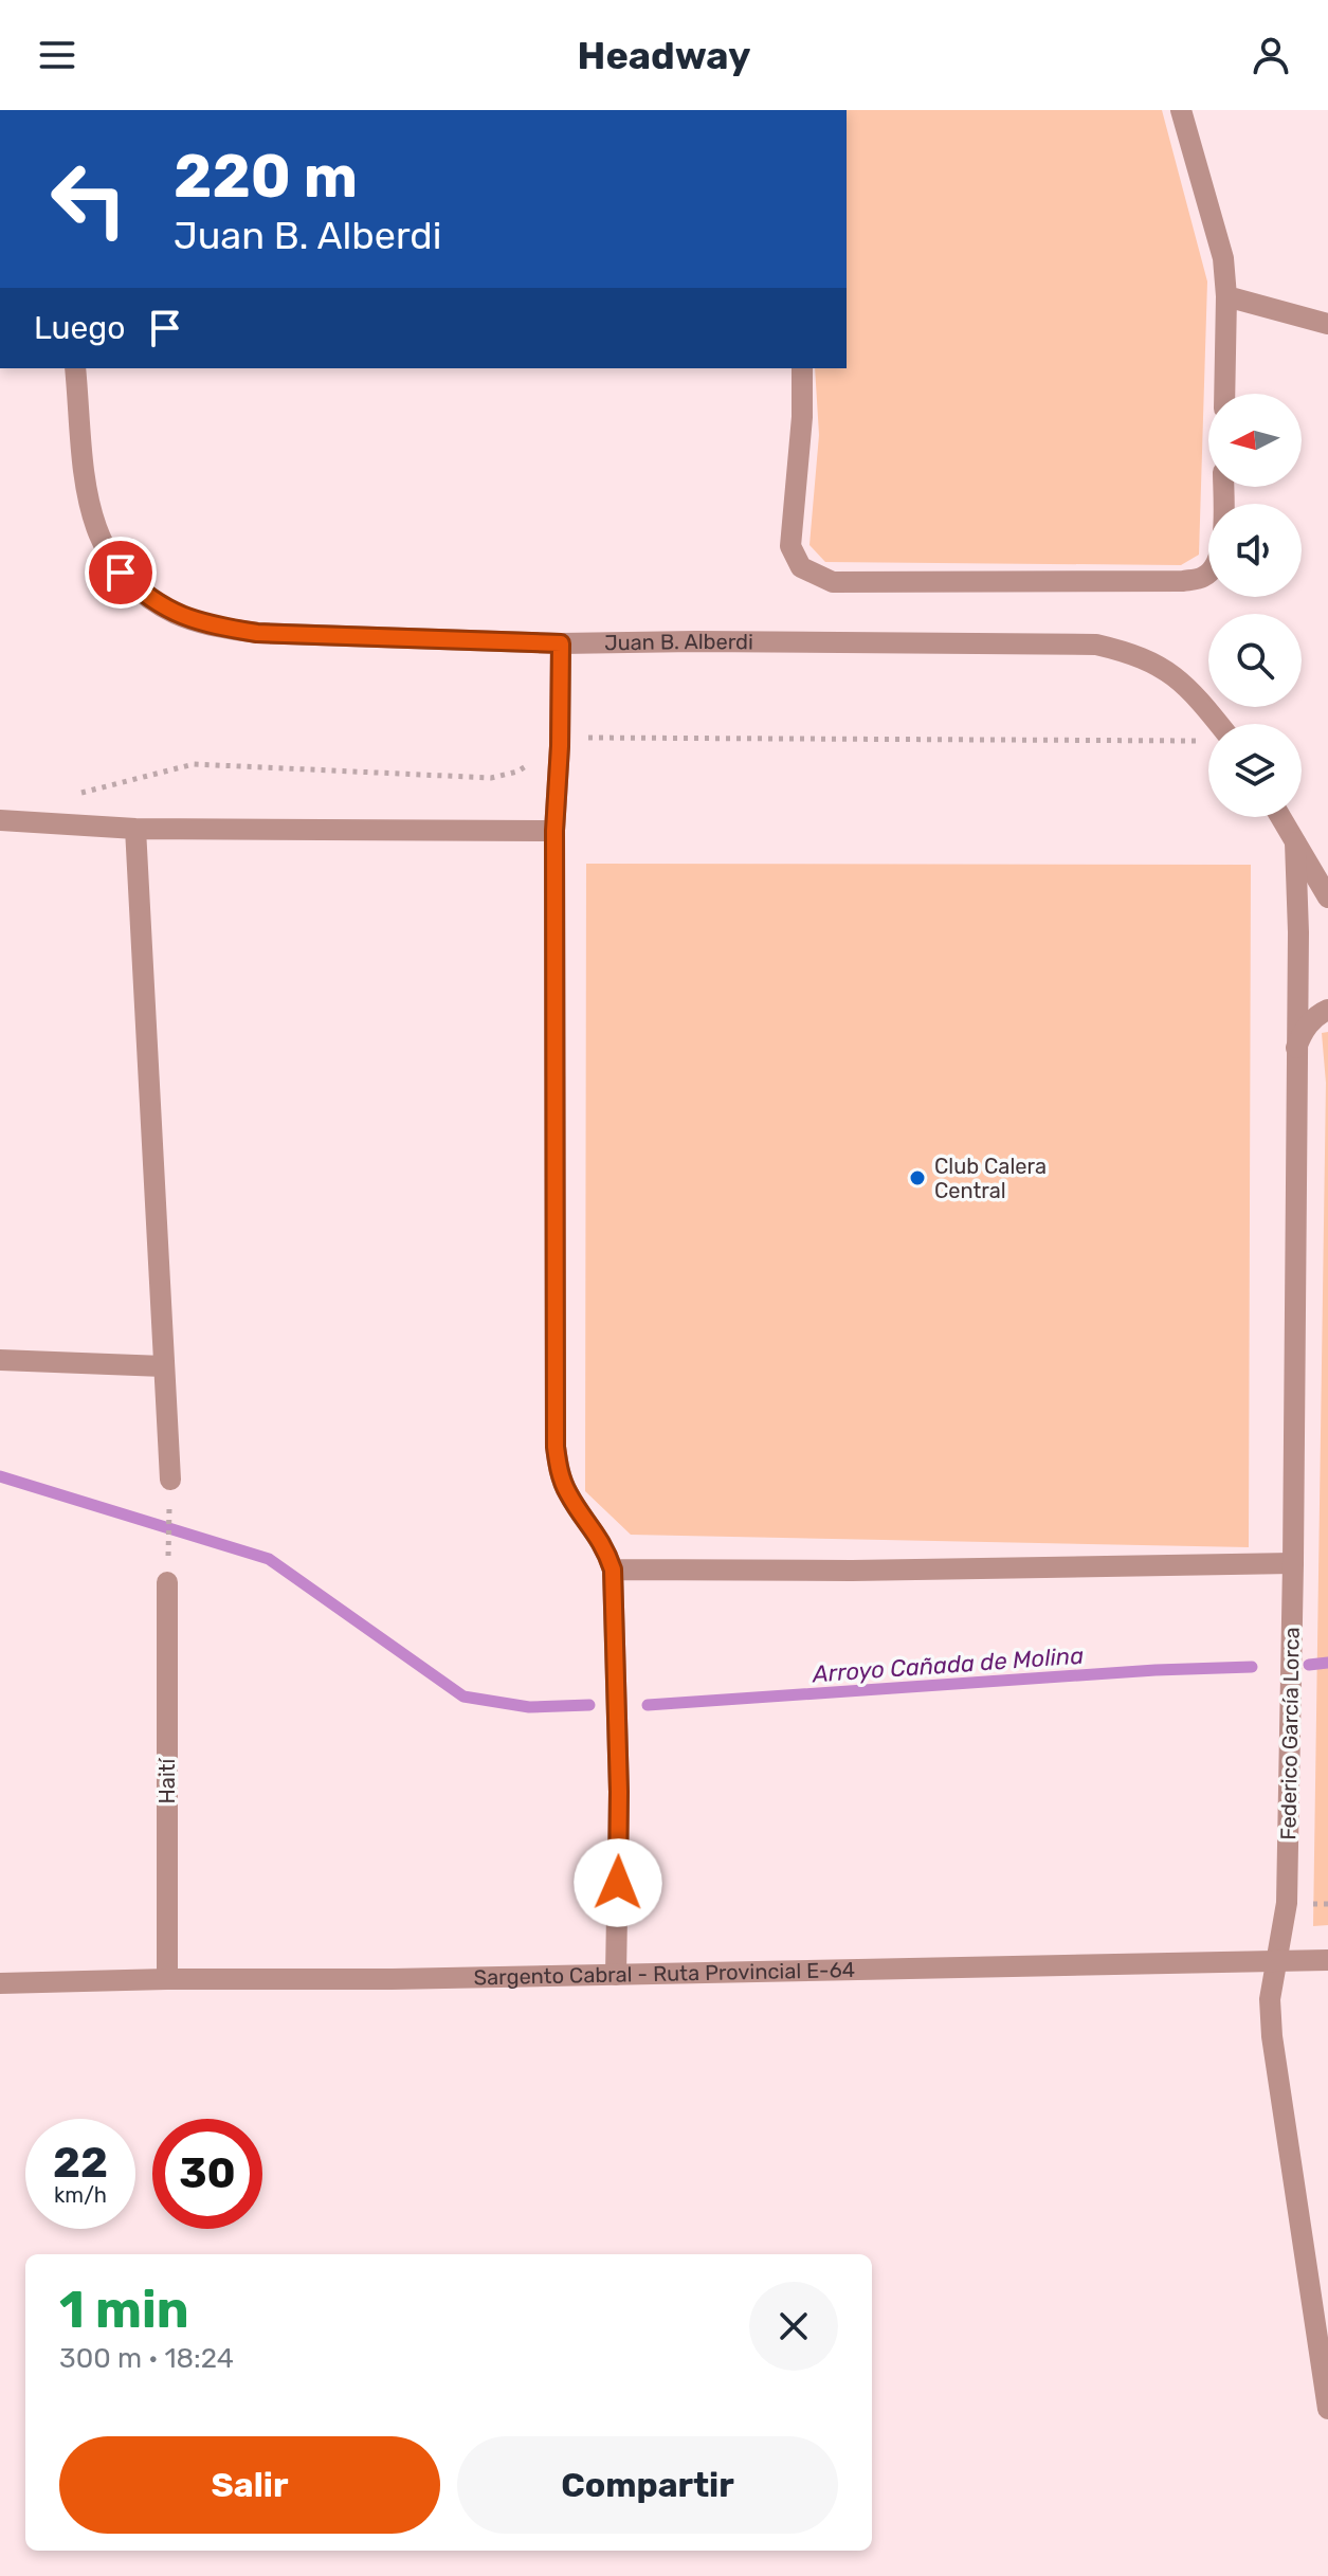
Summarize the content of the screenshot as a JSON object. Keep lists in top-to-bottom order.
{
  "streets": {
    "street": [
      "Juan B. Alberdi",
      "Federico García Lorca",
      "Haití",
      "Sargento Cabral - Ruta Provincial E-64"
    ]
  },
  "crossings": [
    ["Federico García Lorca", "Sargento Cabral - Ruta Provincial E-64"],
    ["Haití", "Sargento Cabral - Ruta Provincial E-64"]
  ],
  "water": ["Arroyo Cañada de Molina"],
  "places": ["Club Calera Central"],
  "north": "left",
  "page": {
    "header": "Headway",
    "turn": ["220 m", "Juan B. Alberdi"],
    "then": "Luego",
    "speed": "22 km/h",
    "limit": "30",
    "heading": ["1 min", "300 m · 18:24"],
    "buttons": ["Salir", "Compartir"]
  }
}
